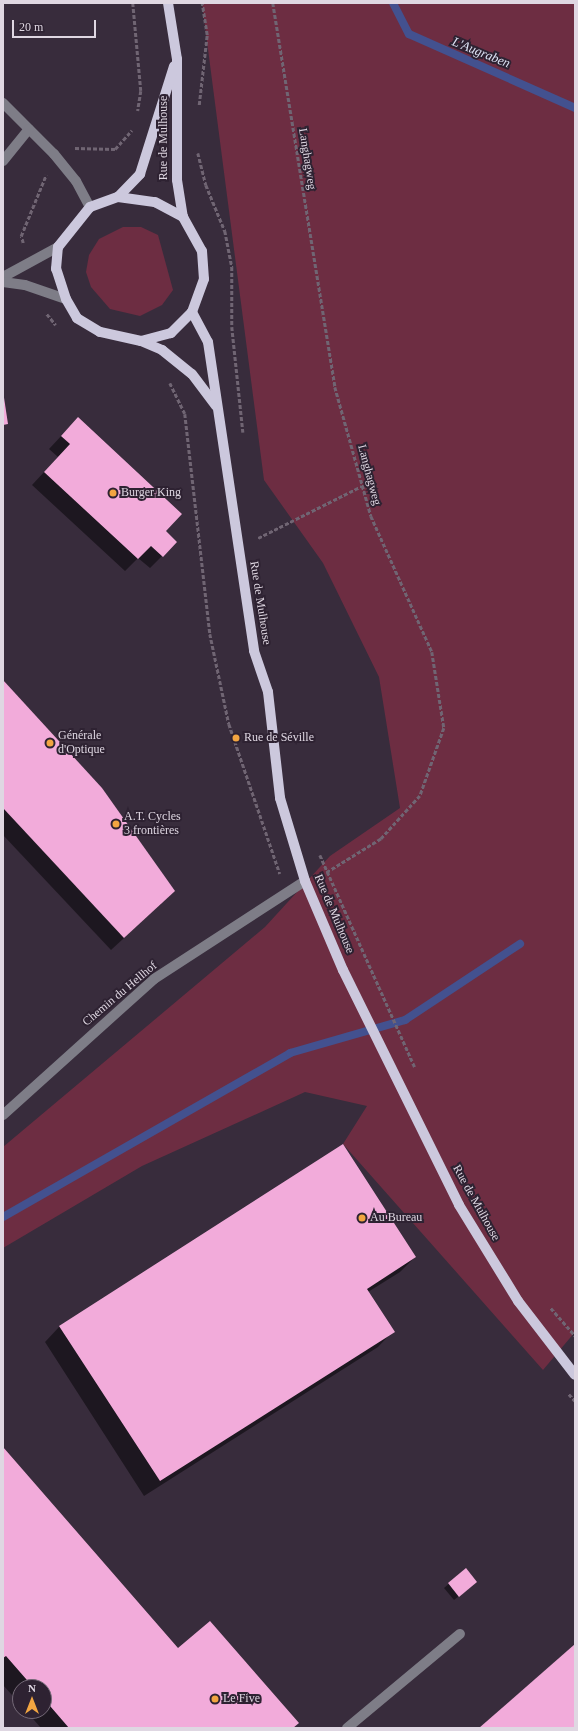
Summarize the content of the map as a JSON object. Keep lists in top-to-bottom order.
{
  "streets": {
    "main road": ["Rue de Mulhouse"],
    "street": ["Chemin du Hellhof"],
    "path": ["Langhagweg"]
  },
  "crossings": [
    ["Rue de Mulhouse", "Langhagweg"],
    ["Rue de Mulhouse", "Chemin du Hellhof"],
    ["Langhagweg", "Chemin du Hellhof"]
  ],
  "water": ["L'Augraben"],
  "places": [
    "Burger King",
    "Rue de Séville",
    "Générale d'Optique",
    "A.T. Cycles 3 frontières",
    "Au Bureau",
    "Le Five"
  ],
  "scale_bar": "20 m",
  "north": "top"
}
